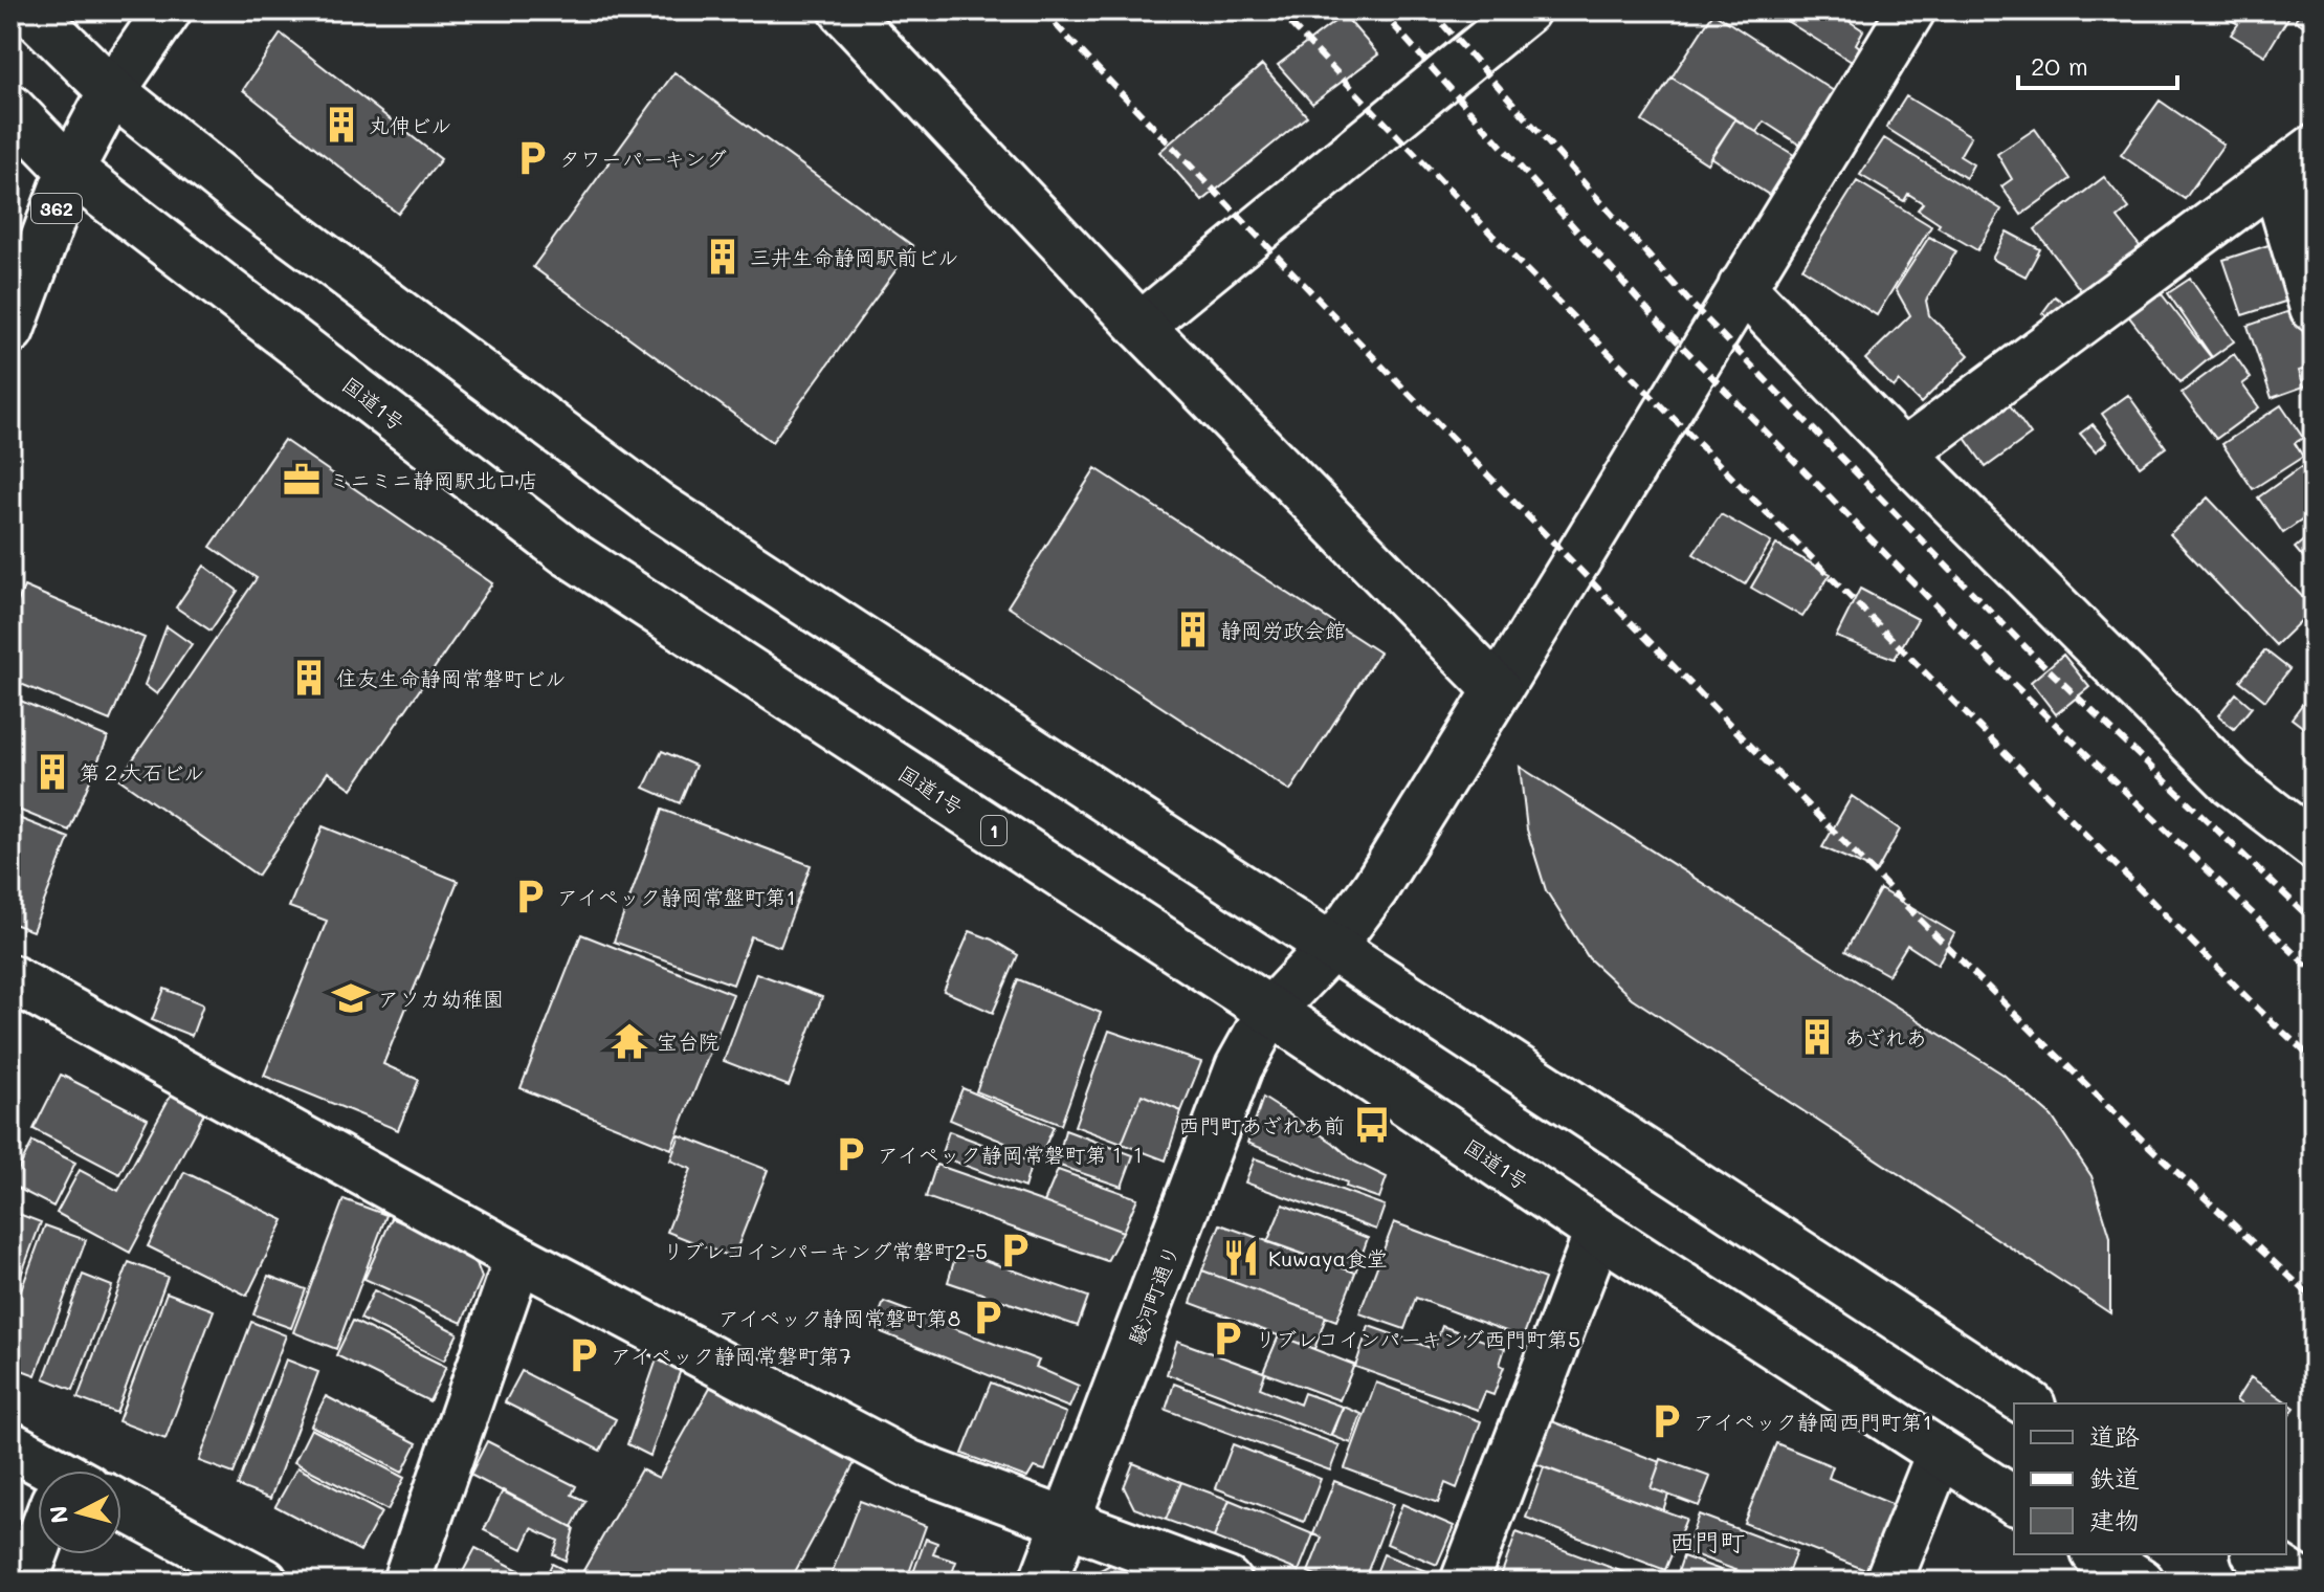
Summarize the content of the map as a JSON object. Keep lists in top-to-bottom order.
{
  "streets": {
    "main road": [
      "362",
      "国道1号",
      "1",
      "駿河町通り"
    ]
  },
  "crossings": [
    ["362", "国道1号"],
    ["国道1号", "駿河町通り"]
  ],
  "districts": ["西門町"],
  "places": {
    "building": [
      "丸伸ビル",
      "三井生命静岡駅前ビル",
      "静岡労政会館",
      "住友生命静岡常磐町ビル",
      "第２大石ビル",
      "あざれあ"
    ],
    "parking": [
      "タワーパーキング",
      "アイペック静岡常盤町第1",
      "アイペック静岡常磐町第１１",
      "リブレコインパーキング常磐町2-5",
      "アイペック静岡常磐町第8",
      "リブレコインパーキング西門町第5",
      "アイペック静岡常磐町第7",
      "アイペック静岡西門町第1"
    ],
    "office": ["ミニミニ静岡駅北口店"],
    "school or university": ["アソカ幼稚園"],
    "temple": ["宝台院"],
    "bus stop": ["西門町あざれあ前"],
    "restaurant": ["Kuwaya食堂"]
  },
  "legend": ["道路", "鉄道", "建物"],
  "scale_bar": "20 m",
  "north": "left"
}
